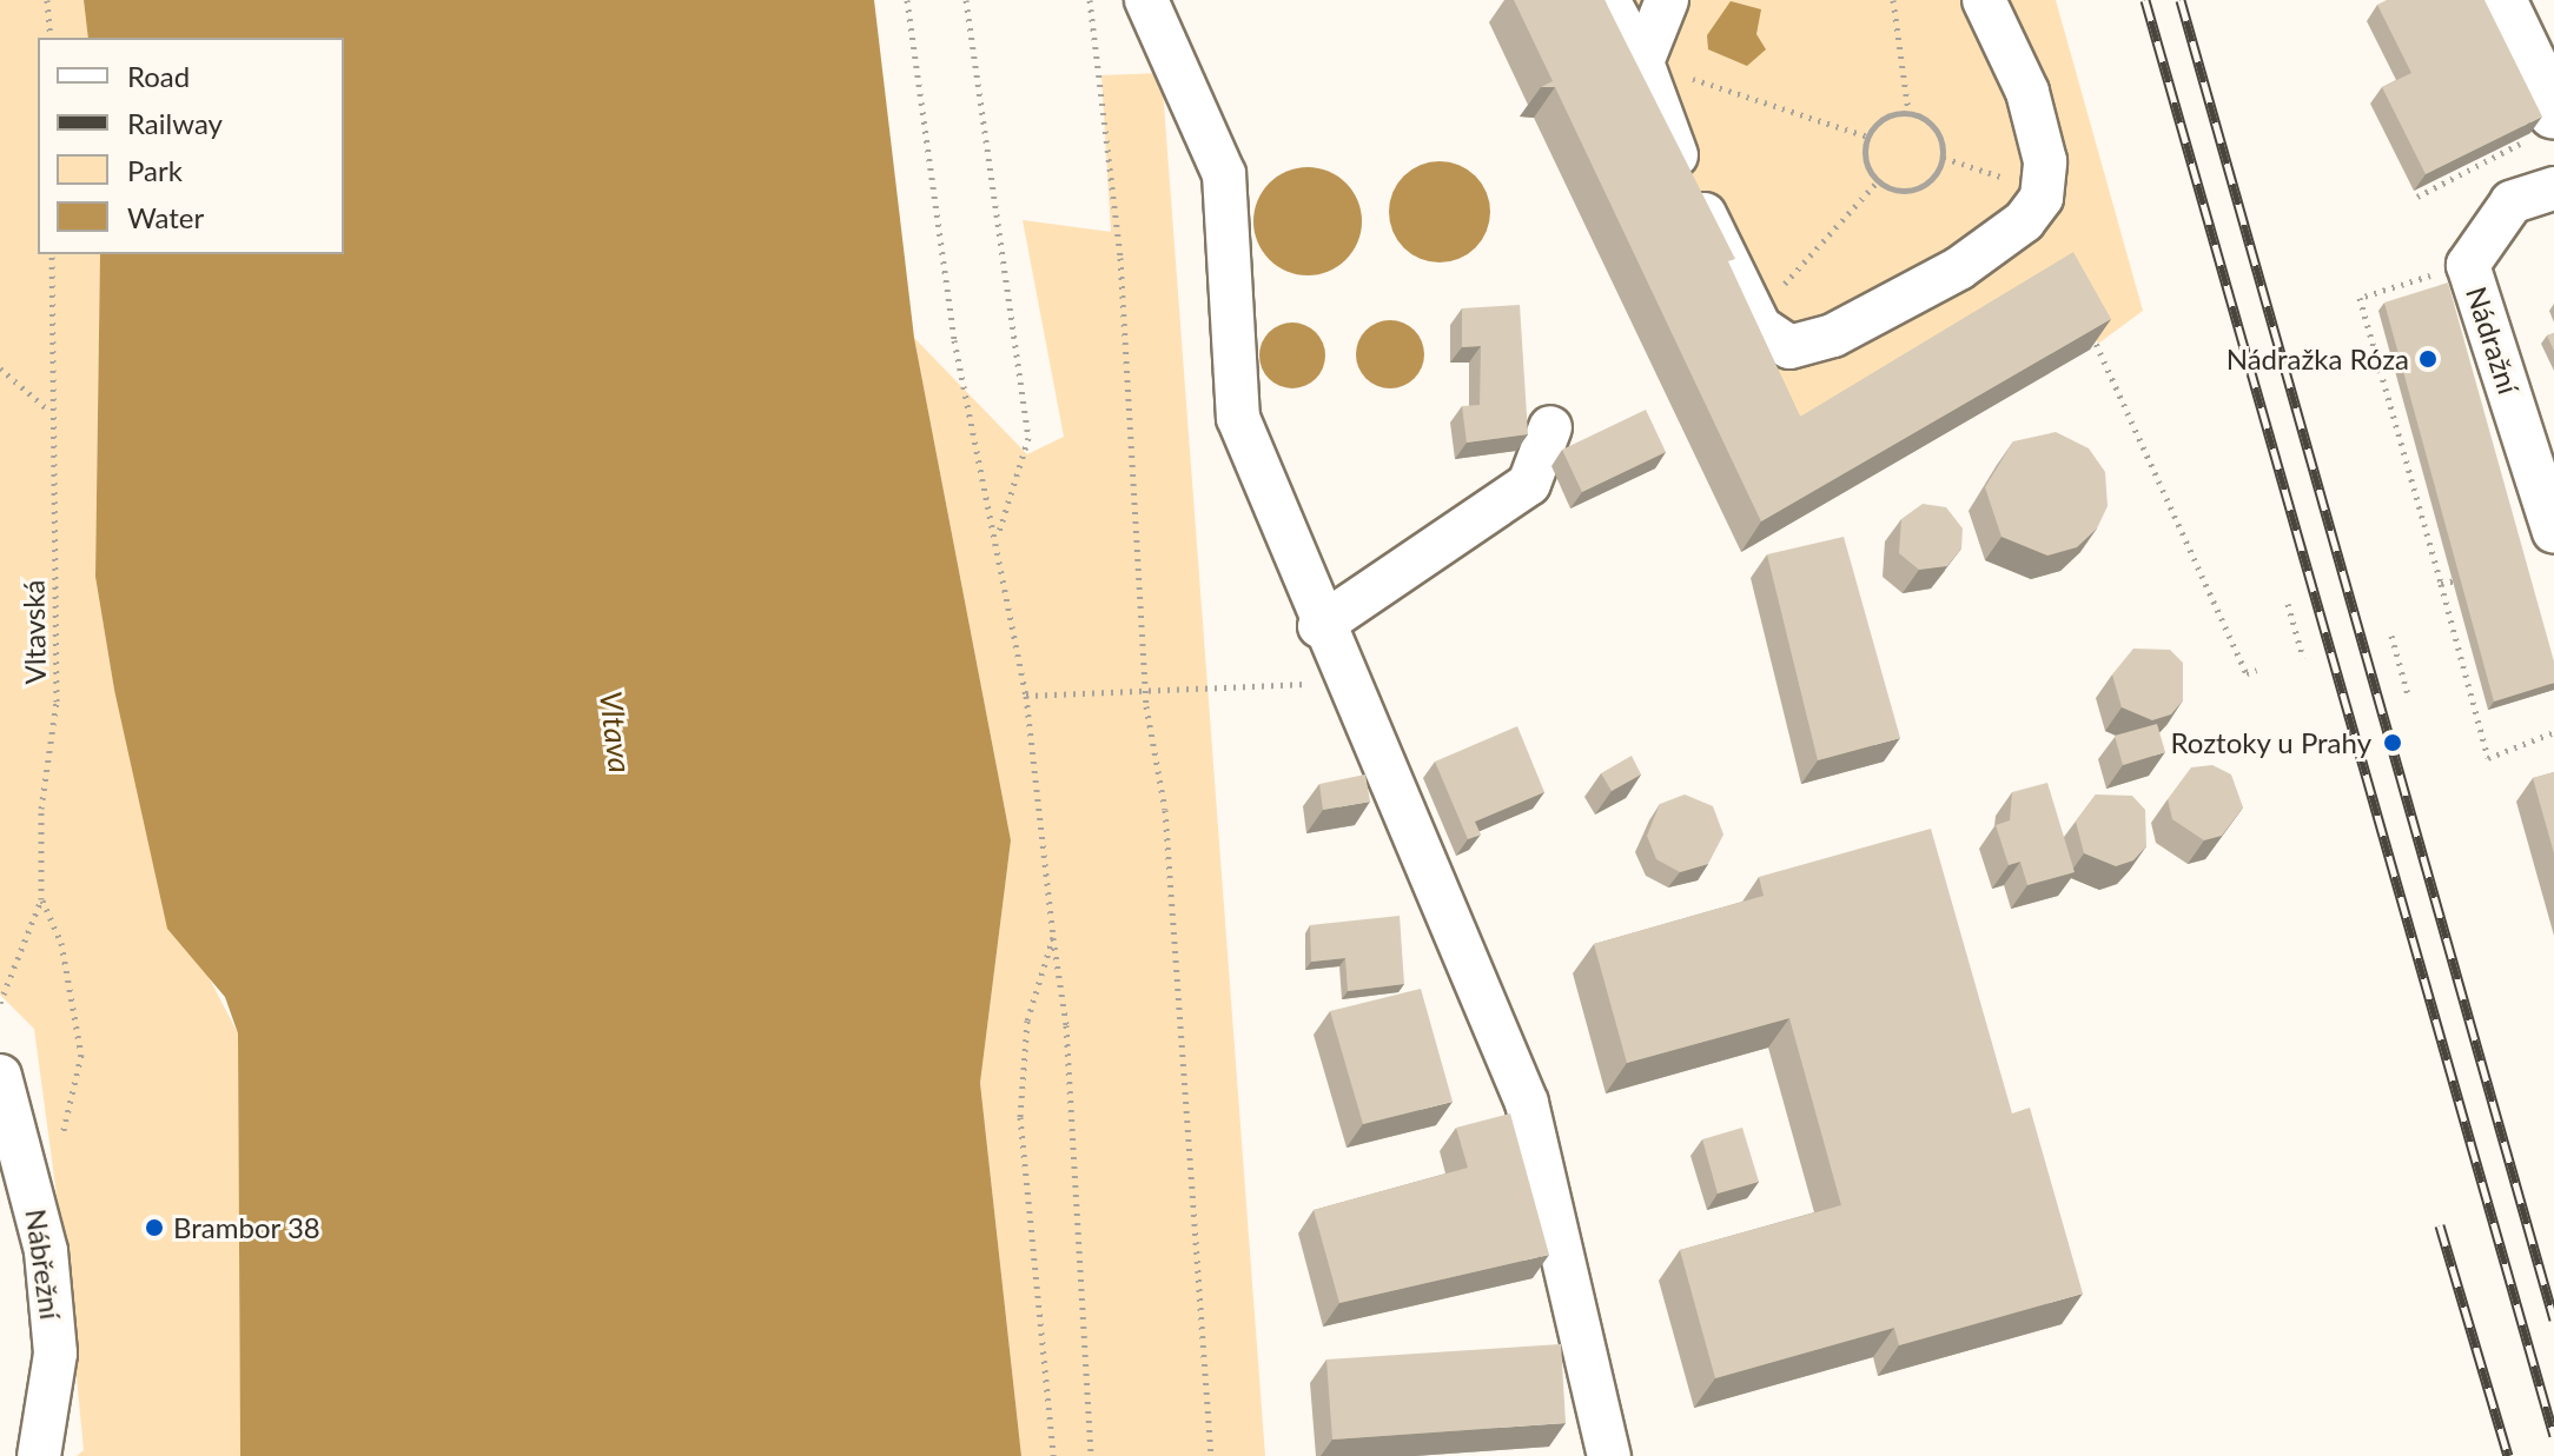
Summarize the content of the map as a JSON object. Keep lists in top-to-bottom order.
{
  "streets": {
    "street": ["Nádražní", "Nábřežní"],
    "path": ["Vltavská"]
  },
  "water": ["Vltava"],
  "places": ["Nádražka Róza", "Roztoky u Prahy", "Brambor 38"],
  "legend": [
    "Road",
    "Railway",
    "Park",
    "Water"
  ]
}
